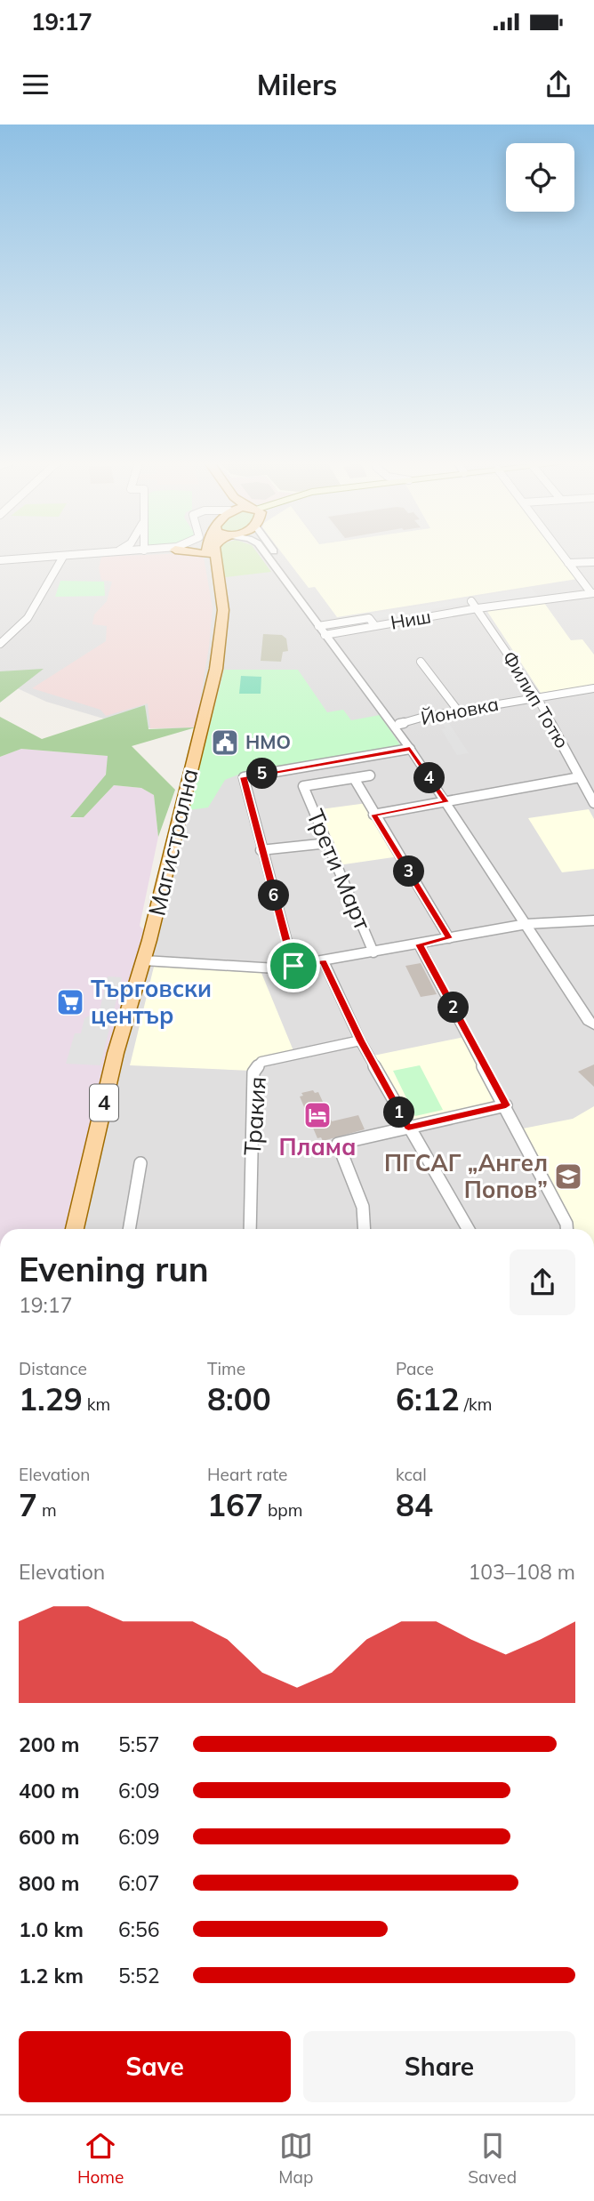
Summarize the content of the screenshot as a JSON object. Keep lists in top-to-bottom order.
{
  "streets": {
    "main road": ["Магистрална", "4"],
    "street": [
      "Ниш",
      "Филип Тотю",
      "Йоновка",
      "Трети Март",
      "Тракия"
    ]
  },
  "crossings": [
    ["Ниш", "Филип Тотю"],
    ["Филип Тотю", "Йоновка"]
  ],
  "places": {
    "public building": ["HMO"],
    "supermarket": ["Търговски център"],
    "hotel": ["Плама"],
    "school or university": ["ПГСАГ „Ангел Попов”"]
  },
  "page": {
    "status": "19:17",
    "header": "Milers",
    "pins": [
      "5",
      "4",
      "3",
      "6",
      "2",
      "1"
    ],
    "heading": ["Evening run", "19:17"],
    "stats": [
      ["Distance", "1.29 km"],
      ["Time", "8:00"],
      ["Pace", "6:12 /km"],
      ["Elevation", "7 m"],
      ["Heart rate", "167 bpm"],
      ["kcal", "84"]
    ],
    "chart": ["Elevation", "103–108 m"],
    "list": [
      {
        "name": "200 m",
        "note": "5:57"
      },
      {
        "name": "400 m",
        "note": "6:09"
      },
      {
        "name": "600 m",
        "note": "6:09"
      },
      {
        "name": "800 m",
        "note": "6:07"
      },
      {
        "name": "1.0 km",
        "note": "6:56"
      },
      {
        "name": "1.2 km",
        "note": "5:52"
      }
    ],
    "buttons": ["Save", "Share"],
    "tabs": ["Home", "Map", "Saved"]
  }
}
